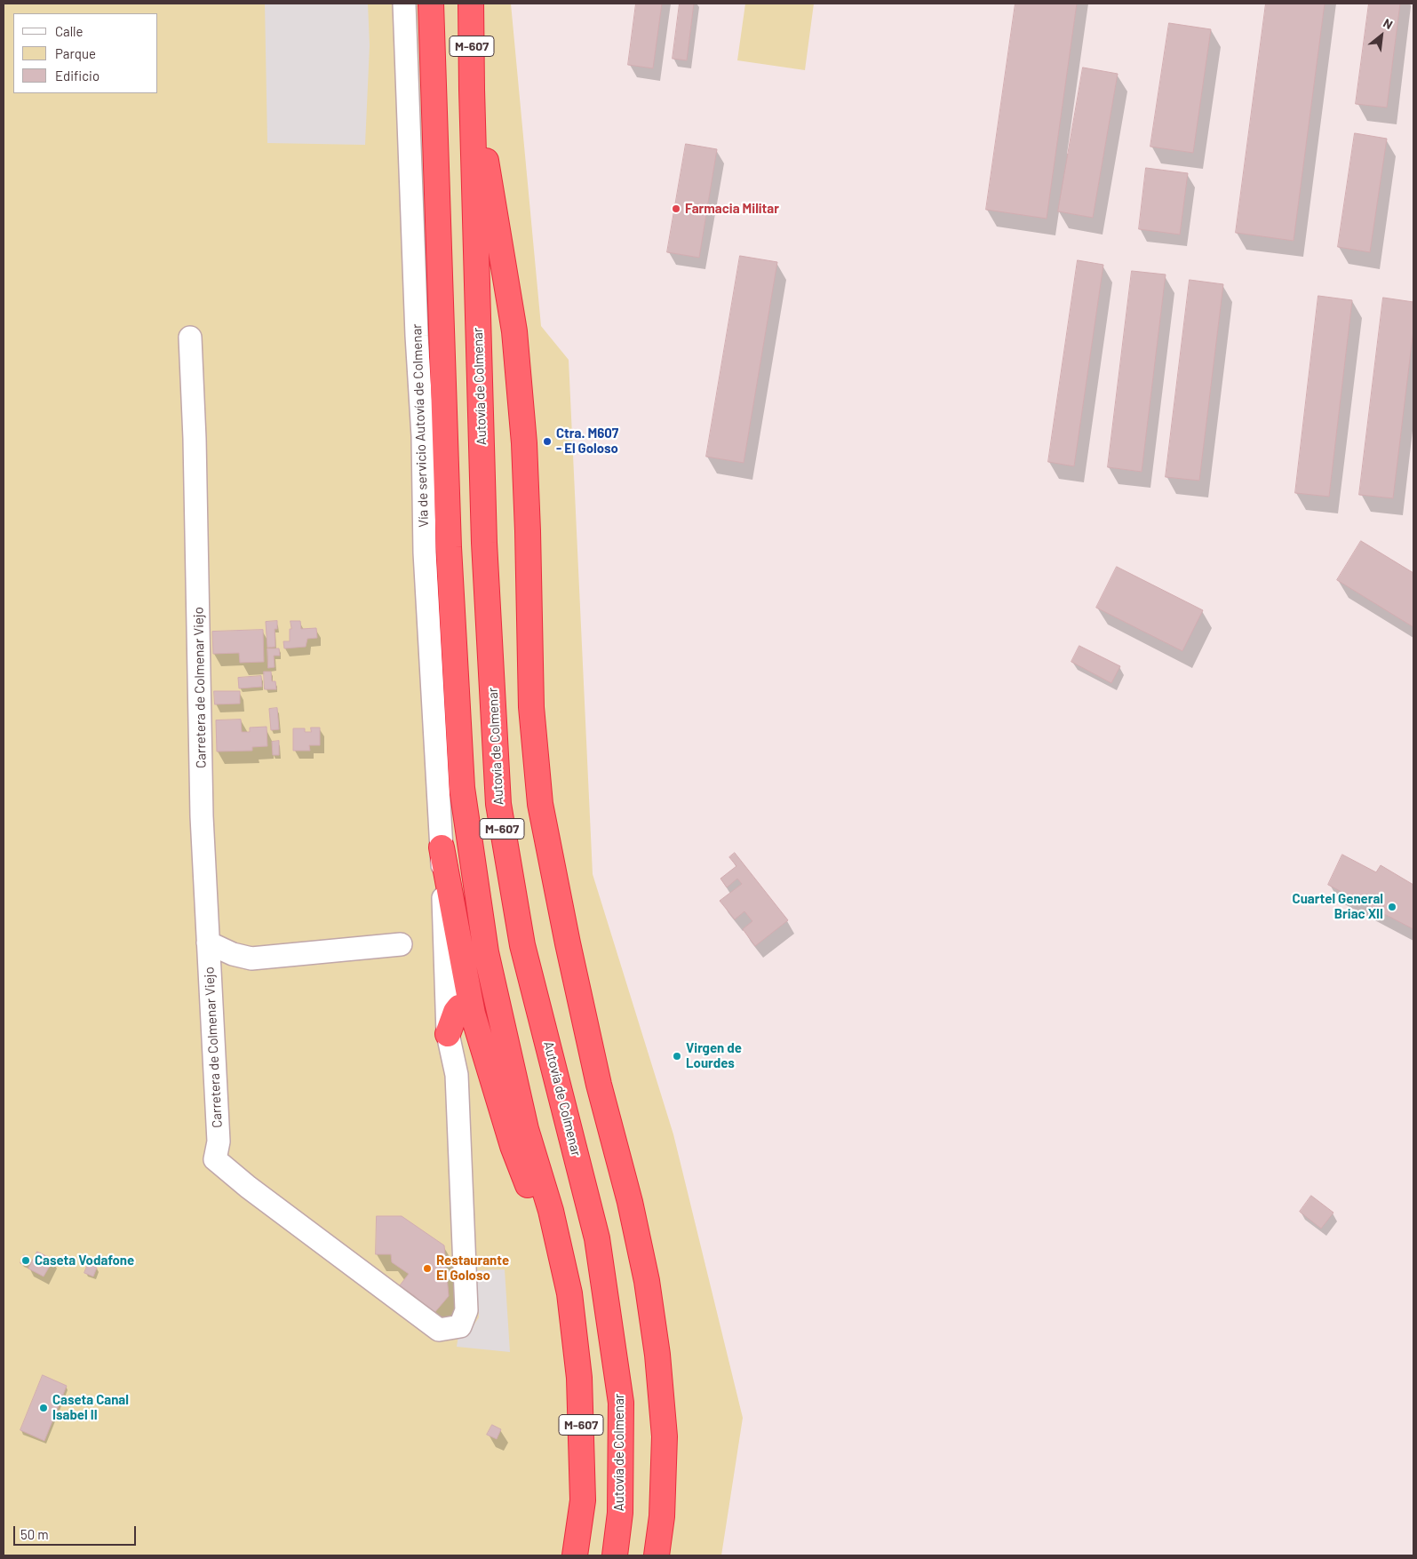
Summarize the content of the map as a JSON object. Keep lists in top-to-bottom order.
{
  "streets": {
    "highway": ["M-607", "Autovía de Colmenar"],
    "street": ["Vía de servicio Autovía de Colmenar", "Carretera de Colmenar Viejo"]
  },
  "crossings": [
    ["Vía de servicio Autovía de Colmenar", "Carretera de Colmenar Viejo"]
  ],
  "places": [
    "Farmacia Militar",
    "Ctra. M607 - El Goloso",
    "Cuartel General Briac XII",
    "Virgen de Lourdes",
    "Caseta Vodafone",
    "Restaurante El Goloso",
    "Caseta Canal Isabel II"
  ],
  "legend": ["Calle", "Parque", "Edificio"],
  "scale_bar": "50 m",
  "north": "top right"
}
